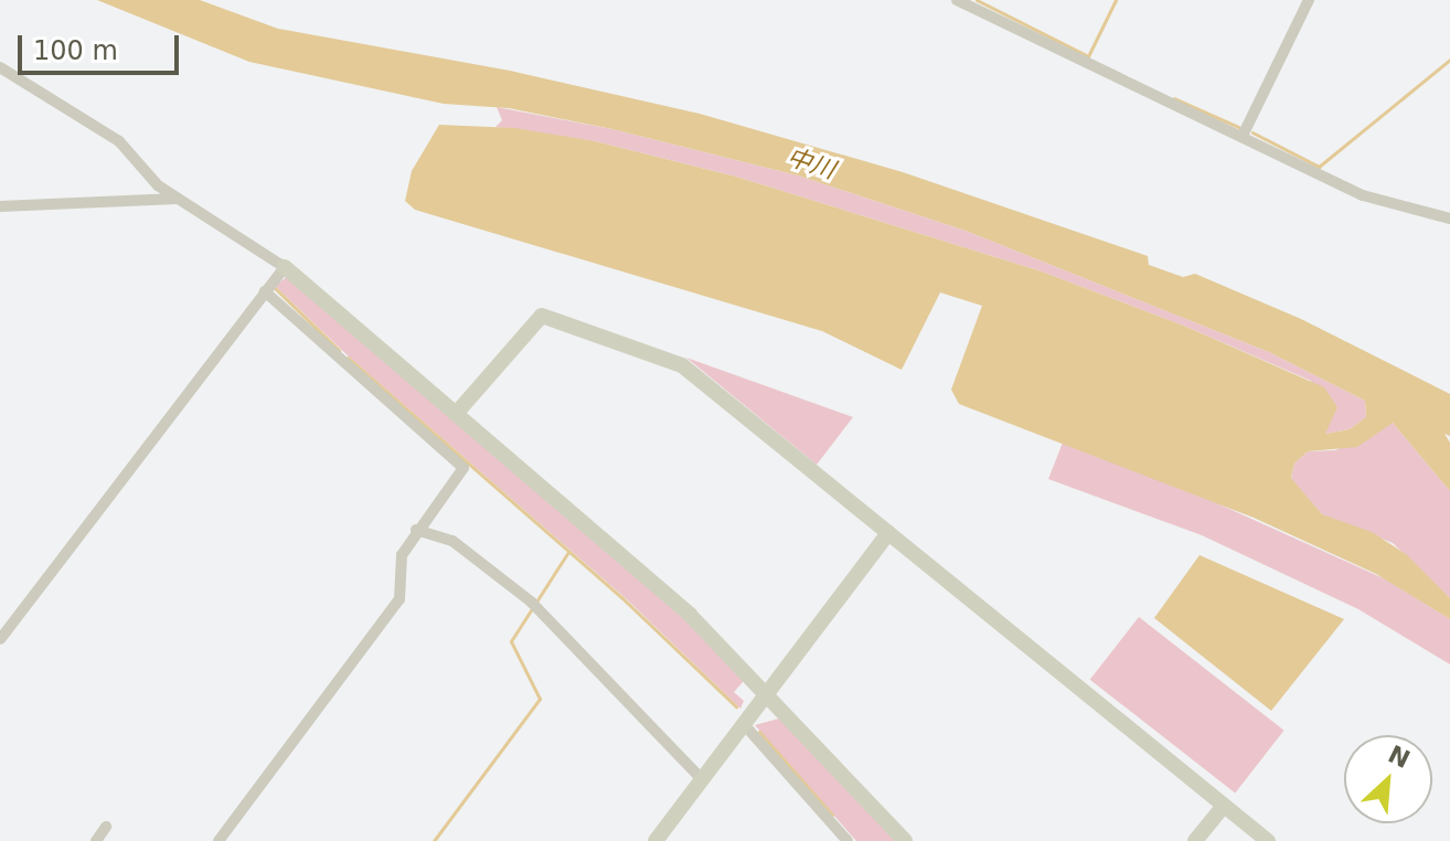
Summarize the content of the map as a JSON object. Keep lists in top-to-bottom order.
{
  "water": ["中川"],
  "scale_bar": "100 m",
  "north": "top right"
}
